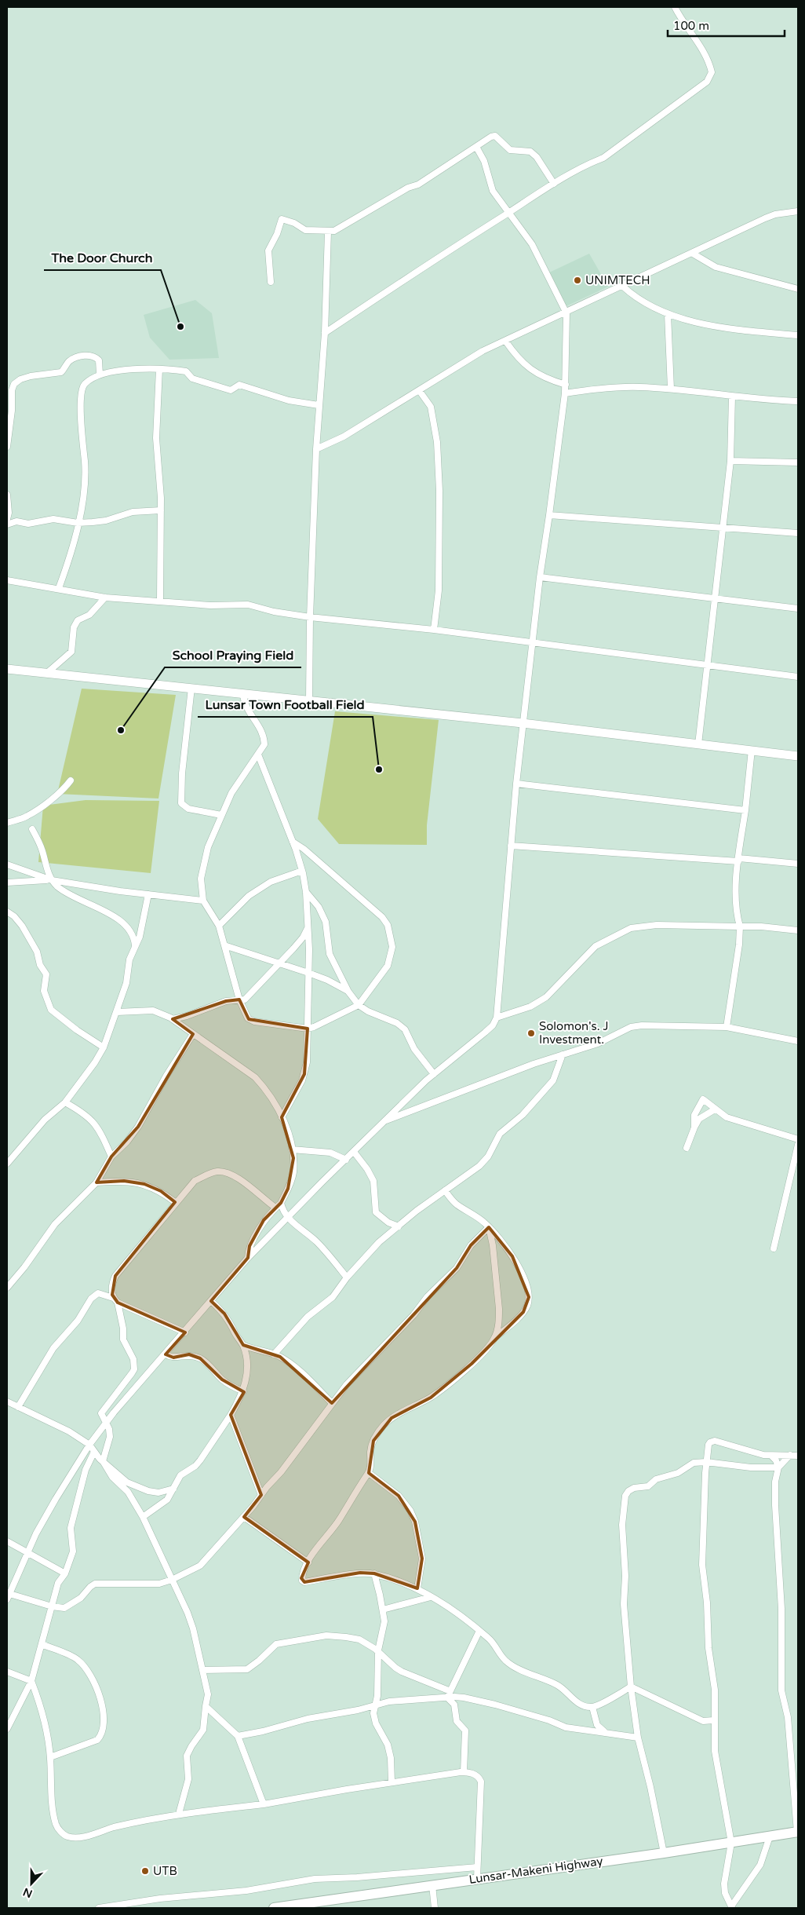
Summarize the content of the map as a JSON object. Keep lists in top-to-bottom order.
{
  "streets": {
    "main road": ["Lunsar-Makeni Highway"]
  },
  "places": [
    "UNIMTECH",
    "The Door Church",
    "School Praying Field",
    "Lunsar Town Football Field",
    "Solomon's. J Investment.",
    "UTB"
  ],
  "scale_bar": "100 m",
  "north": "bottom"
}
